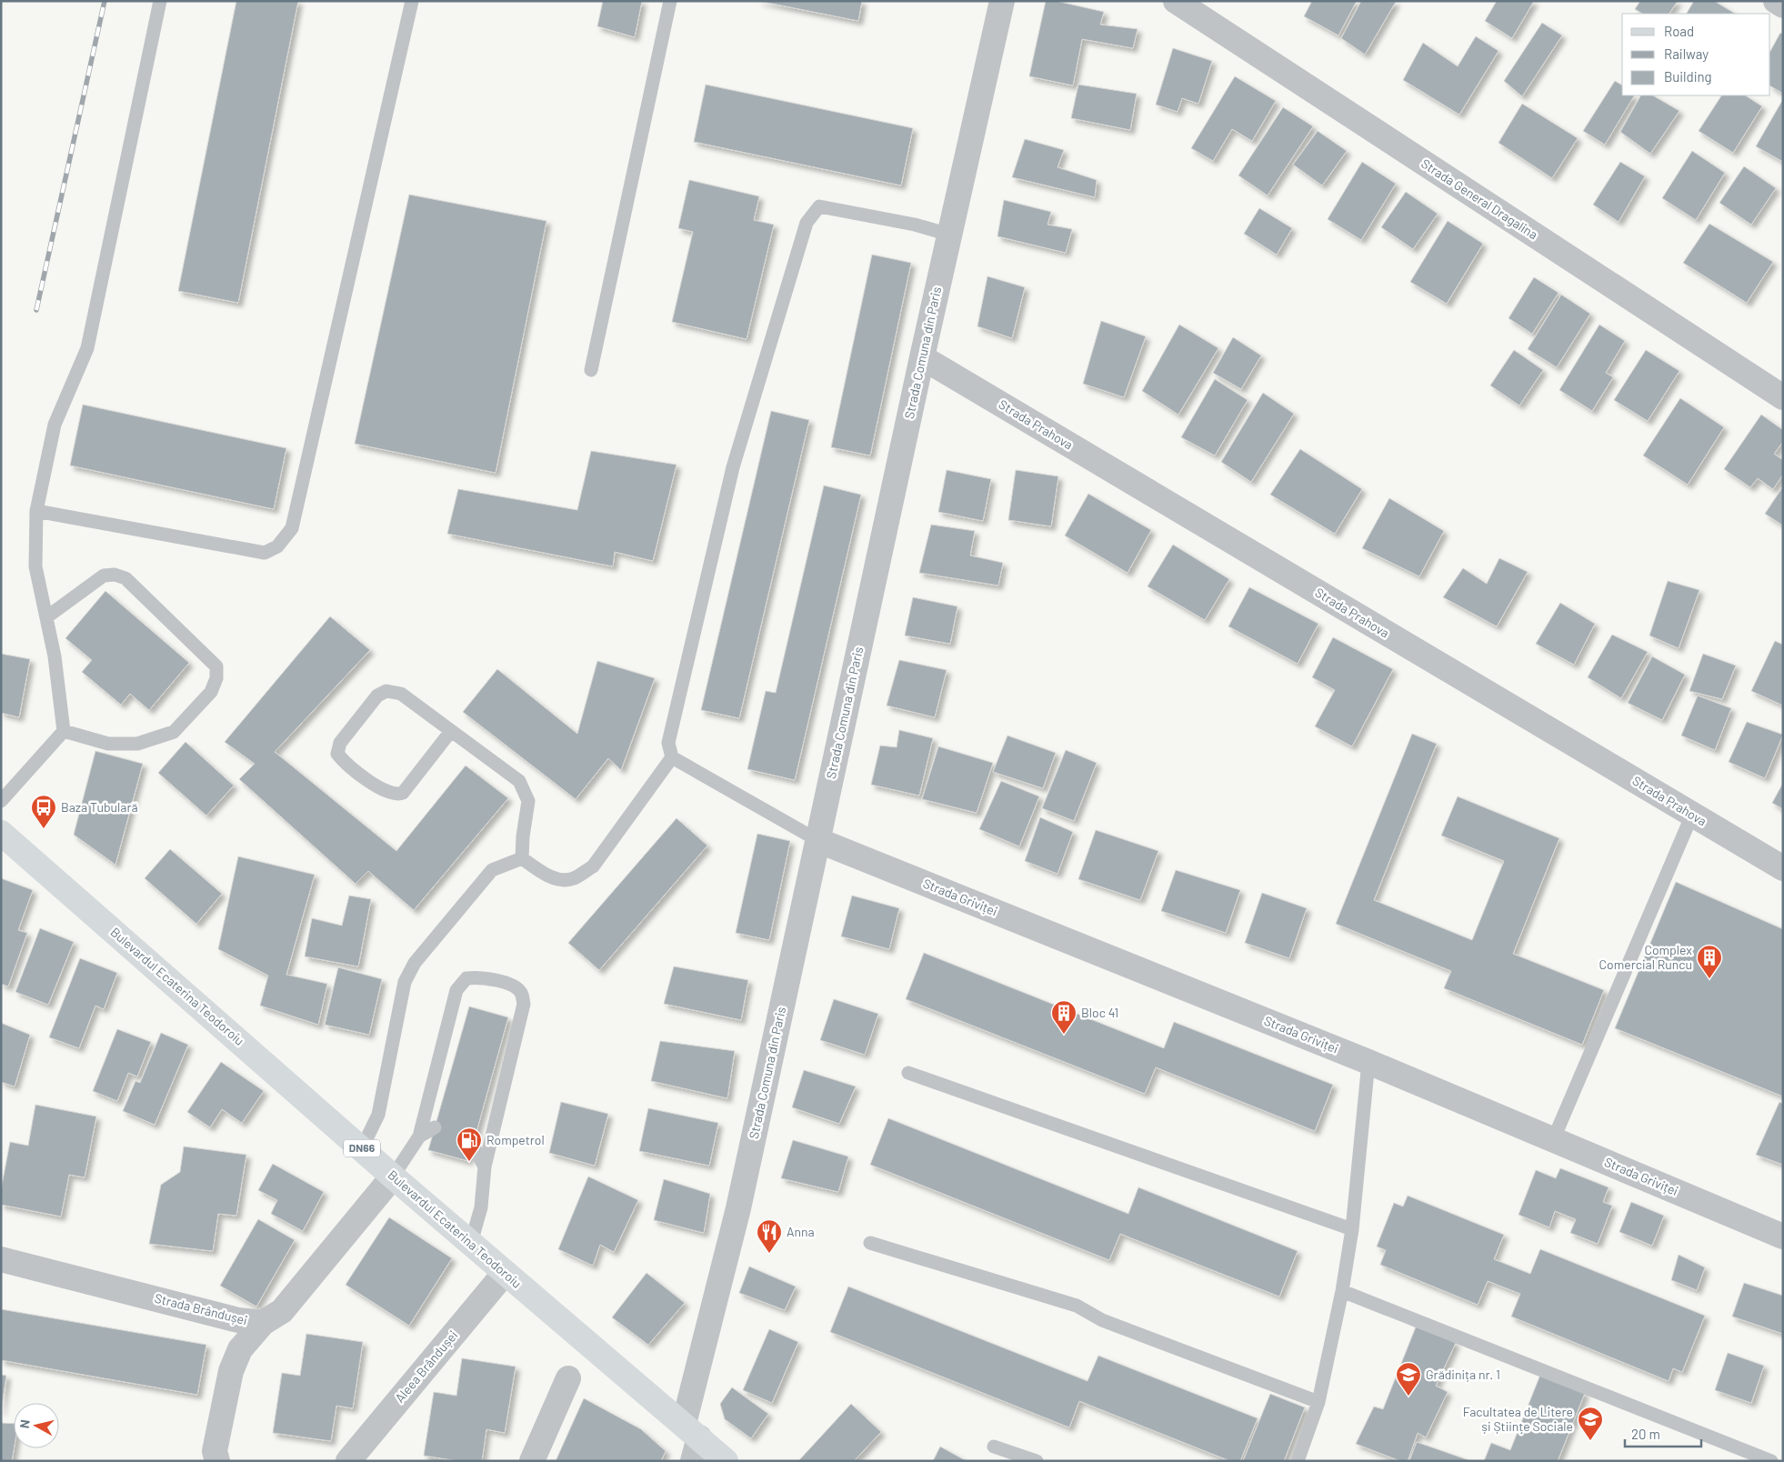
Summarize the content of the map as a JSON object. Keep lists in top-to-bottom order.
{
  "streets": {
    "main road": ["Bulevardul Ecaterina Teodoroiu", "DN66"],
    "street": [
      "Strada General Dragalina",
      "Strada Comuna din Paris",
      "Strada Prahova",
      "Strada Griviței",
      "Strada Brândușei",
      "Aleea Brândușei"
    ]
  },
  "crossings": [
    ["Strada Comuna din Paris", "Strada Prahova"],
    ["Strada Comuna din Paris", "Strada Griviței"],
    ["Strada Comuna din Paris", "Bulevardul Ecaterina Teodoroiu"],
    ["Bulevardul Ecaterina Teodoroiu", "Strada Brândușei"],
    ["Bulevardul Ecaterina Teodoroiu", "Aleea Brândușei"]
  ],
  "places": {
    "bus stop": ["Baza Tubulară"],
    "building": ["Complex Comercial Runcu", "Bloc 41"],
    "fuel station": ["Rompetrol"],
    "restaurant": ["Anna"],
    "school or university": ["Grădinița nr. 1", "Facultatea de Litere și Științe Sociale"]
  },
  "legend": ["Road", "Railway", "Building"],
  "scale_bar": "20 m",
  "north": "left"
}
